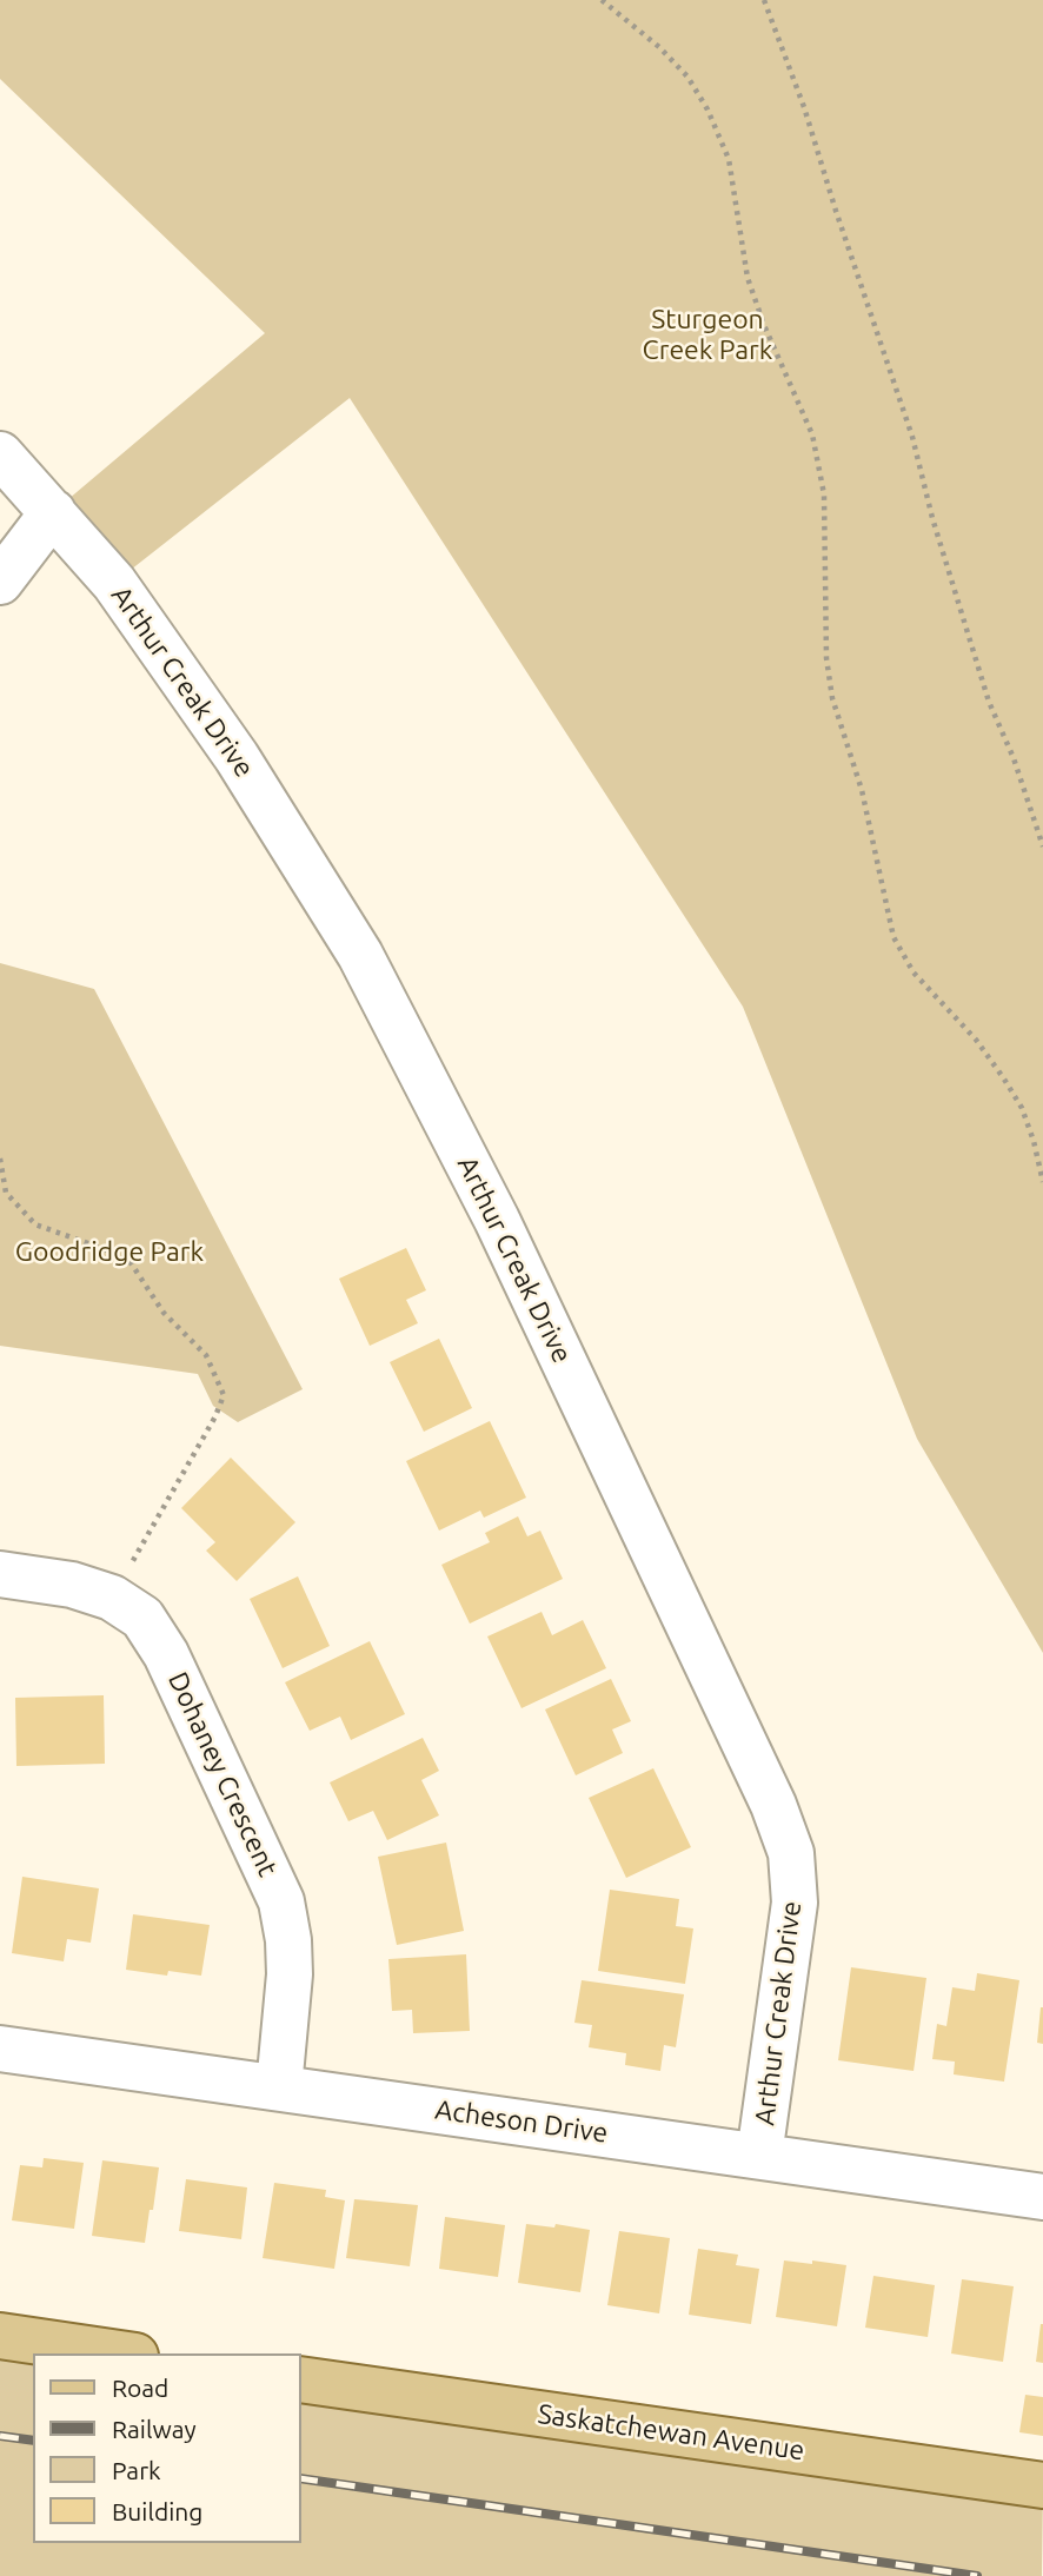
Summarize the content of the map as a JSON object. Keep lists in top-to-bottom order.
{
  "streets": {
    "main road": ["Saskatchewan Avenue"],
    "street": ["Arthur Creak Drive", "Dohaney Crescent", "Acheson Drive"]
  },
  "crossings": [
    ["Arthur Creak Drive", "Acheson Drive"],
    ["Dohaney Crescent", "Acheson Drive"]
  ],
  "parks": ["Sturgeon Creek Park", "Goodridge Park"],
  "legend": [
    "Road",
    "Railway",
    "Park",
    "Building"
  ]
}
